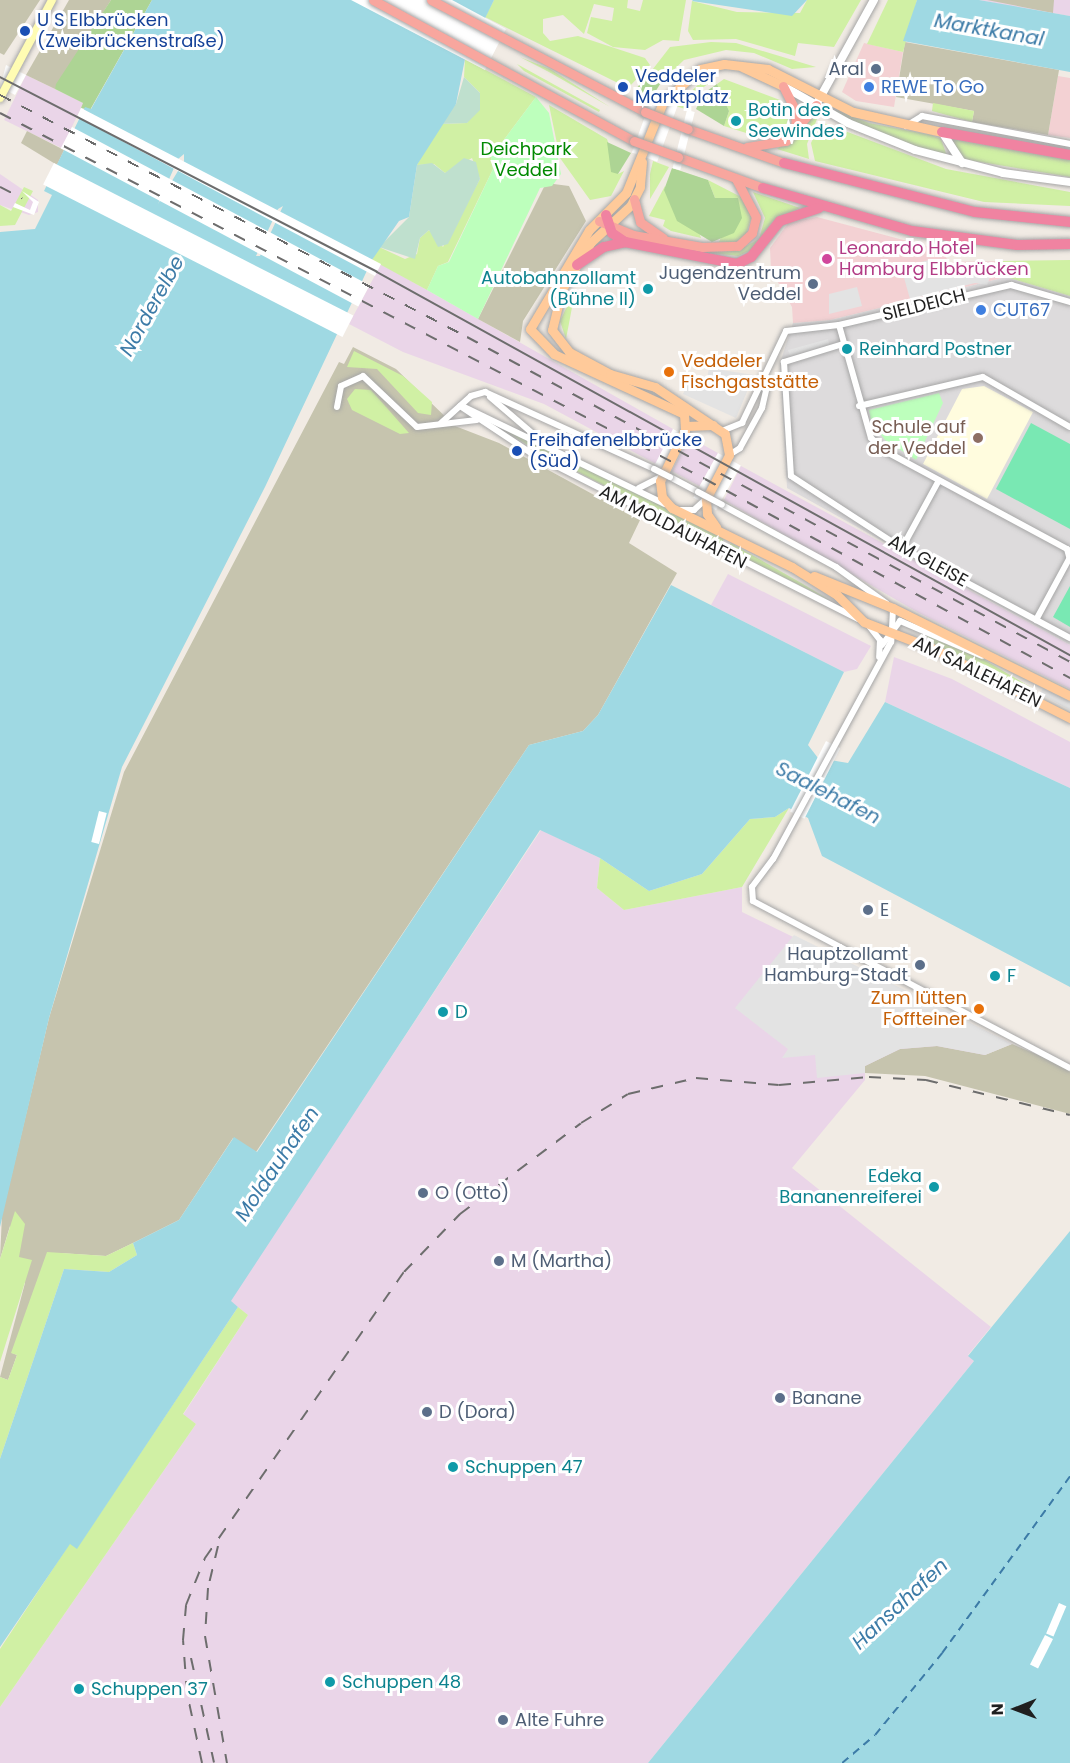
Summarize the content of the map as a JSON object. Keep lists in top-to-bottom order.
{
  "streets": {
    "main road": ["AM MOLDAUHAFEN", "AM SAALEHAFEN"],
    "street": ["SIELDEICH", "AM GLEISE"]
  },
  "crossings": [
    ["AM MOLDAUHAFEN", "AM SAALEHAFEN"]
  ],
  "water": [
    "Marktkanal",
    "Norderelbe",
    "Saalehafen",
    "Moldauhafen",
    "Hansahafen"
  ],
  "parks": ["Deichpark Veddel"],
  "places": [
    "U S Elbbrücken (Zweibrückenstraße)",
    "Aral",
    "Veddeler Marktplatz",
    "REWE To Go",
    "Botin des Seewindes",
    "Leonardo Hotel Hamburg Elbbrücken",
    "Jugendzentrum Veddel",
    "Autobahnzollamt (Bühne II)",
    "CUT67",
    "Reinhard Postner",
    "Veddeler Fischgaststätte",
    "Schule auf der Veddel",
    "Freihafenelbbrücke (Süd)",
    "E",
    "Hauptzollamt Hamburg-Stadt",
    "F",
    "Zum lütten Foffteiner",
    "D",
    "Edeka Bananenreiferei",
    "O (Otto)",
    "M (Martha)",
    "Banane",
    "D (Dora)",
    "Schuppen 47",
    "Schuppen 48",
    "Schuppen 37",
    "Alte Fuhre"
  ],
  "north": "left"
}
